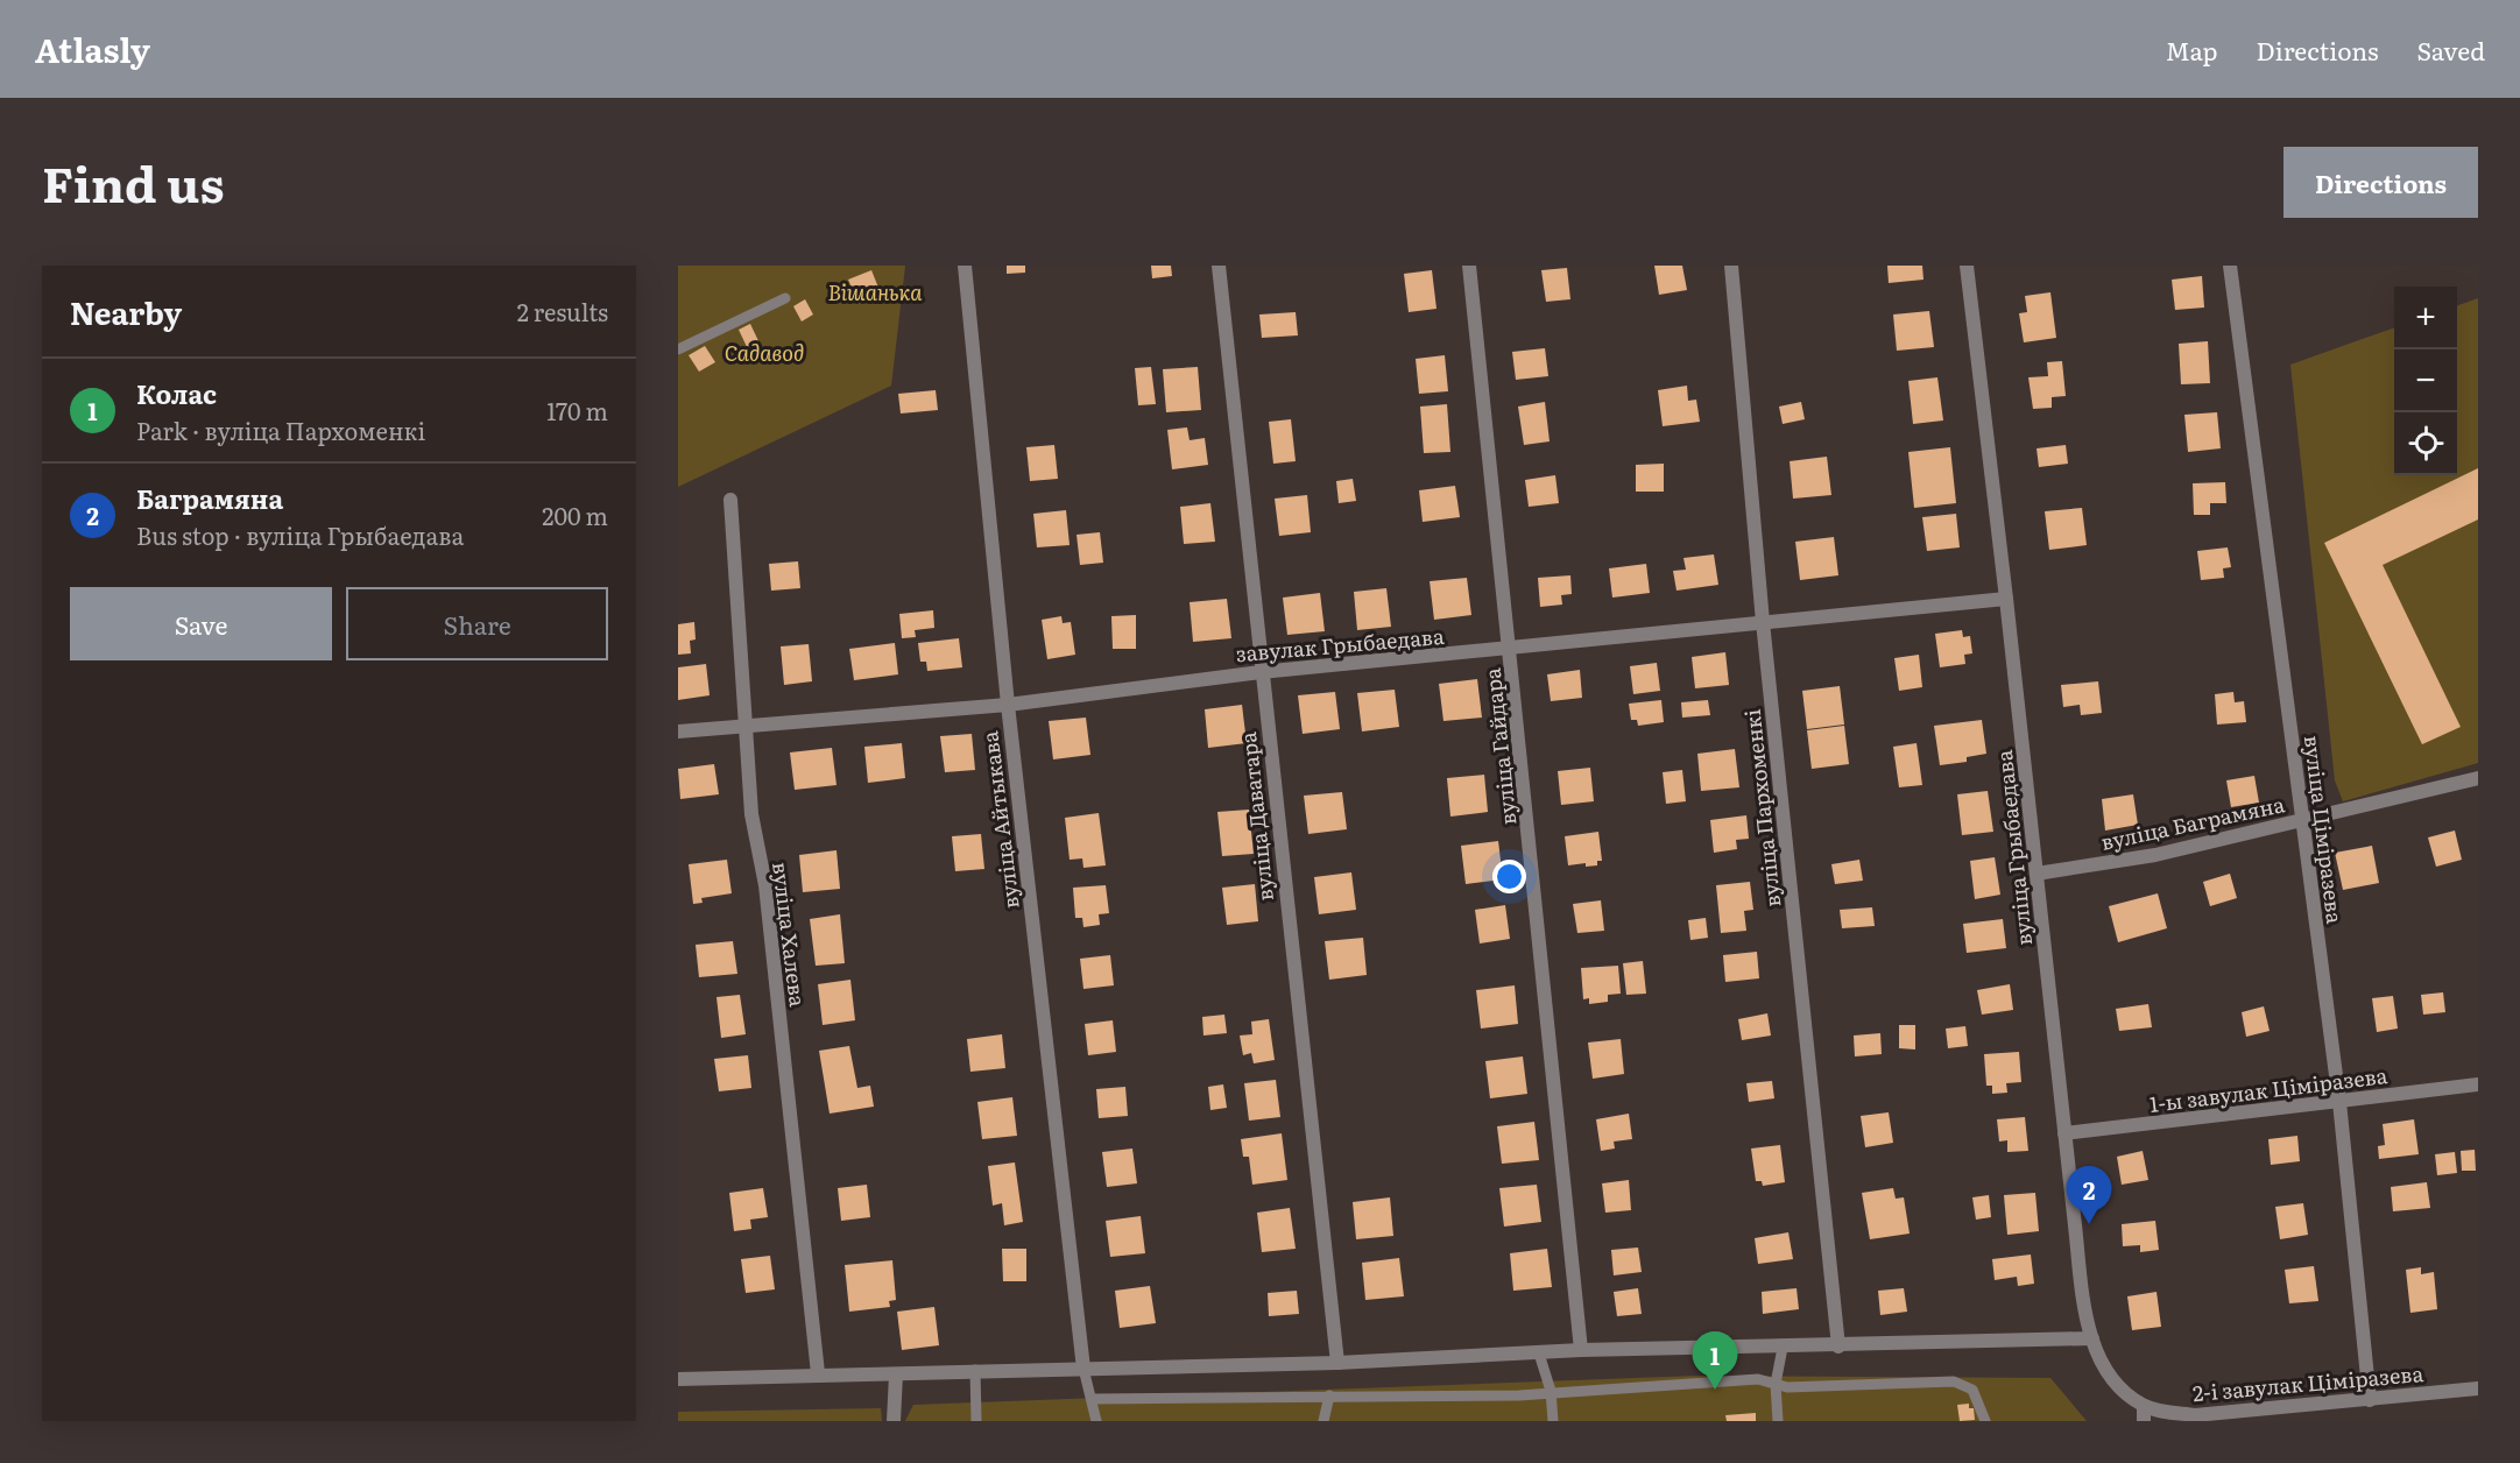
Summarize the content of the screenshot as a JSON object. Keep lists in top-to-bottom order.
{
  "streets": {
    "street": [
      "завулак Грыбаедава",
      "вуліца Гайдара",
      "вуліца Пархоменкі",
      "вуліца Даватара",
      "вуліца Айтыкава",
      "вуліца Баграмяна",
      "вуліца Ціміразева",
      "вуліца Грыбаедава",
      "вуліца Халева",
      "1-ы завулак Ціміразева",
      "2-і завулак Ціміразева"
    ]
  },
  "crossings": [
    ["завулак Грыбаедава", "вуліца Гайдара"],
    ["завулак Грыбаедава", "вуліца Пархоменкі"],
    ["завулак Грыбаедава", "вуліца Даватара"],
    ["завулак Грыбаедава", "вуліца Айтыкава"],
    ["завулак Грыбаедава", "вуліца Грыбаедава"],
    ["завулак Грыбаедава", "вуліца Халева"],
    ["вуліца Баграмяна", "вуліца Ціміразева"],
    ["вуліца Баграмяна", "вуліца Грыбаедава"],
    ["вуліца Ціміразева", "1-ы завулак Ціміразева"],
    ["вуліца Ціміразева", "2-і завулак Ціміразева"],
    ["вуліца Грыбаедава", "1-ы завулак Ціміразева"],
    ["вуліца Грыбаедава", "2-і завулак Ціміразева"]
  ],
  "parks": ["Вішанька", "Садавод"],
  "page": {
    "header": "Atlasly",
    "nav": ["Map", "Directions", "Saved"],
    "title": "Find us",
    "buttons": [
      "Directions",
      ["Save", "Share"]
    ],
    "heading": ["Nearby", "2 results"],
    "map_buttons": ["+", "−"],
    "list": [
      {
        "mark": "1",
        "name": "Колас",
        "note": "Park · вуліца Пархоменкі",
        "value": "170 m"
      },
      {
        "mark": "2",
        "name": "Баграмяна",
        "note": "Bus stop · вуліца Грыбаедава",
        "value": "200 m"
      }
    ],
    "pins": ["2", "1"]
  }
}
